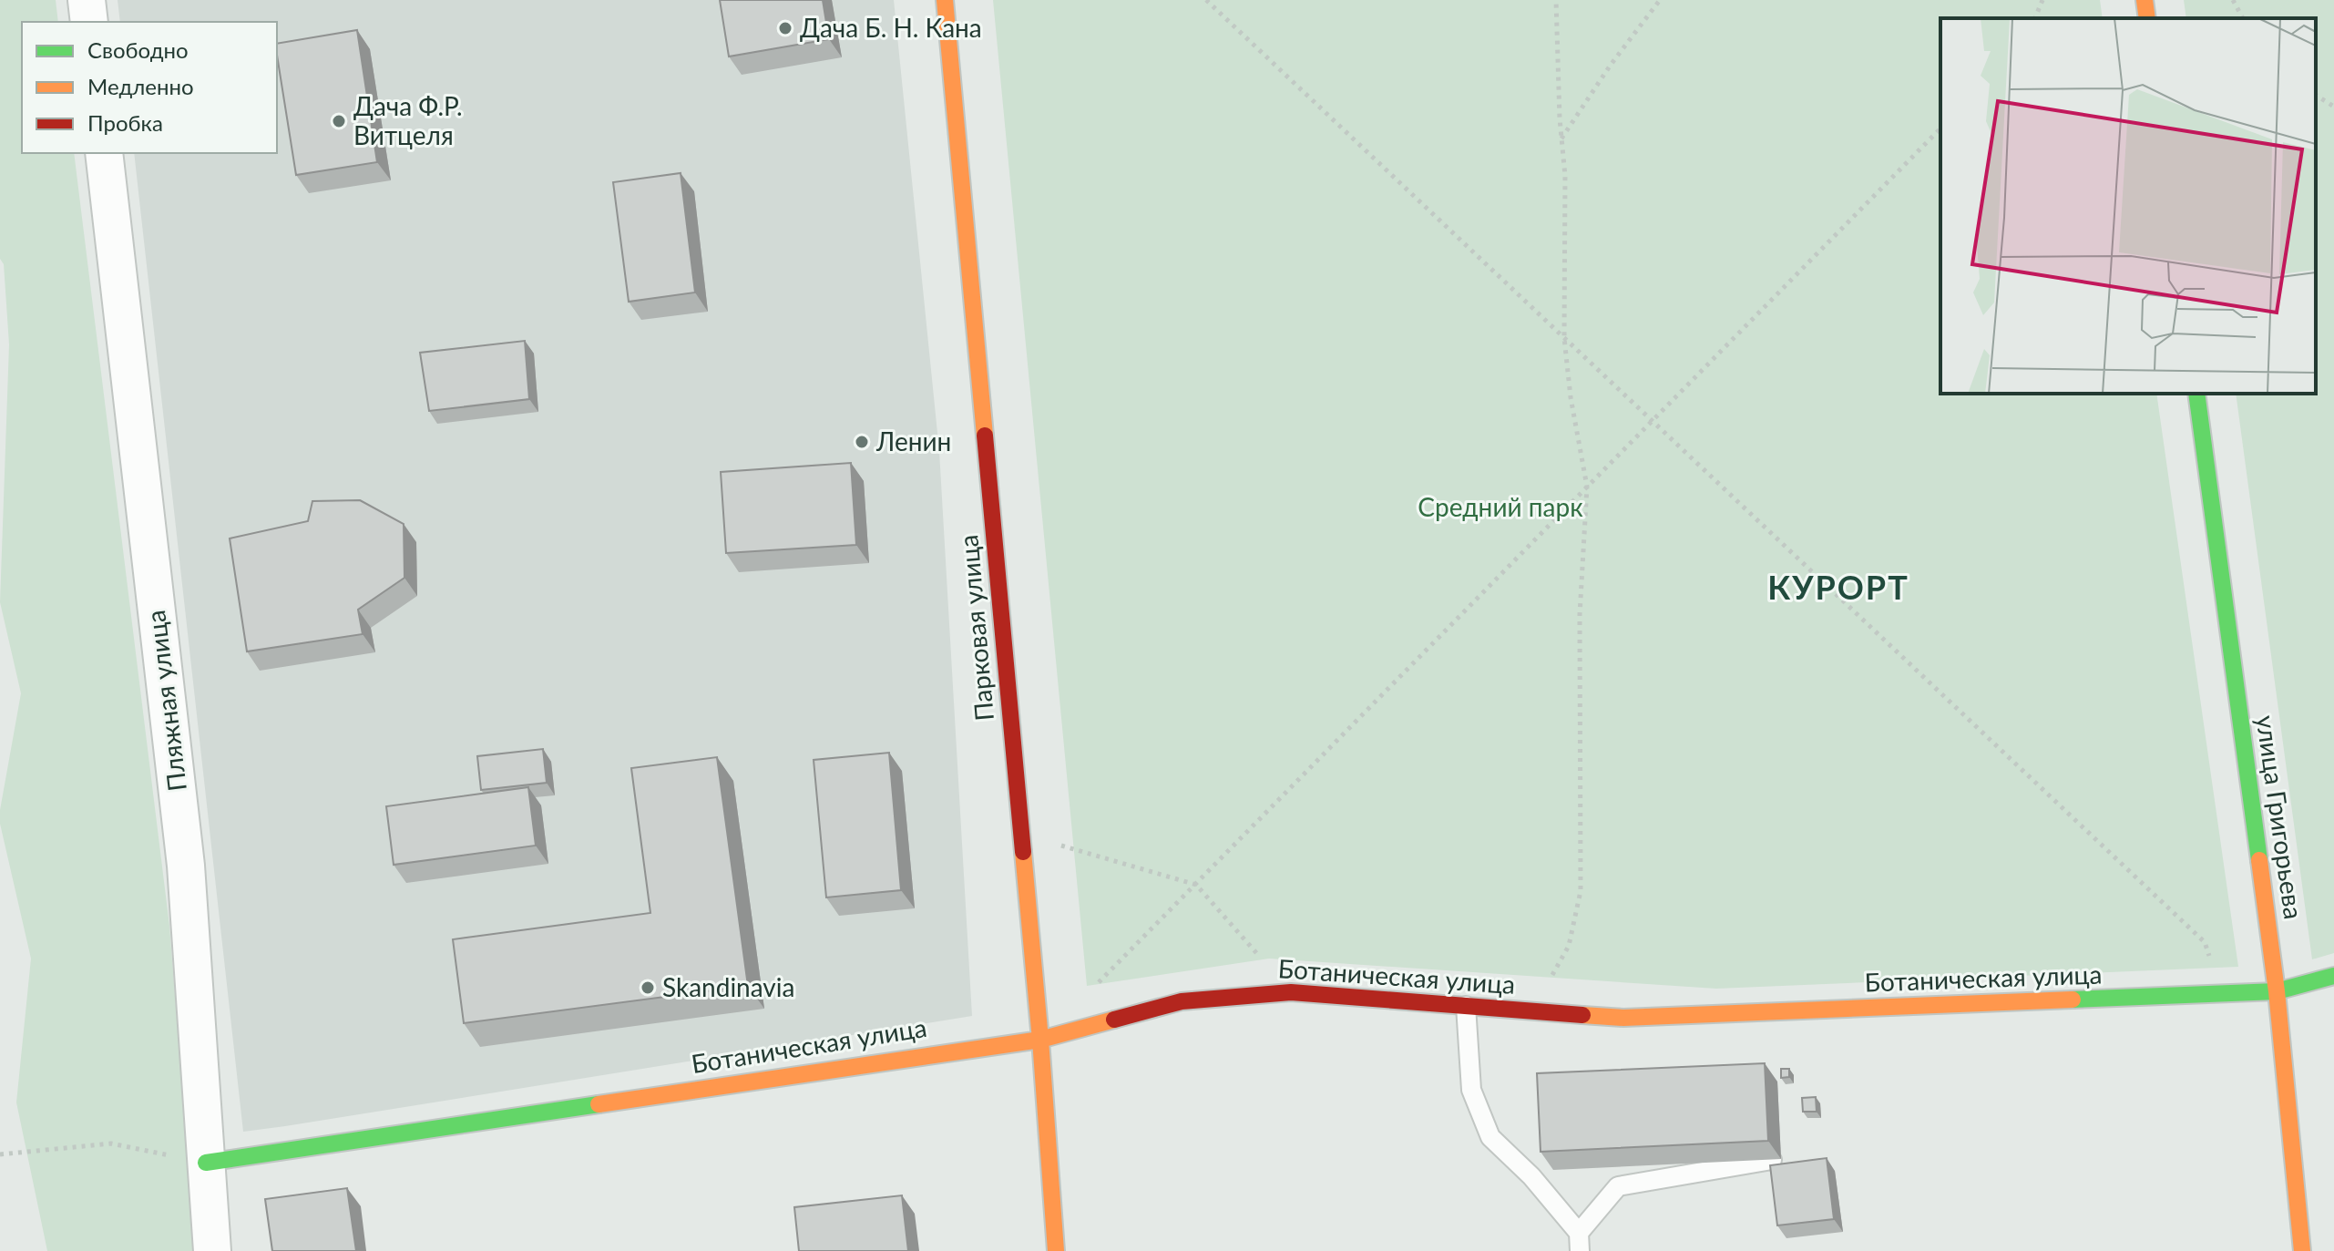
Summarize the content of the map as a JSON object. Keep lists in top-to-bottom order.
{
  "streets": {
    "street": [
      "Парковая улица",
      "Пляжная улица",
      "улица Григорьева",
      "Ботаническая улица"
    ]
  },
  "crossings": [
    ["Парковая улица", "Ботаническая улица"],
    ["Пляжная улица", "Ботаническая улица"],
    ["улица Григорьева", "Ботаническая улица"]
  ],
  "districts": ["КУРОРТ"],
  "parks": ["Средний парк"],
  "places": [
    "Дача Б. Н. Кана",
    "Дача Ф.Р. Витцеля",
    "Ленин",
    "Skandinavia"
  ],
  "legend": ["Свободно", "Медленно", "Пробка"]
}
